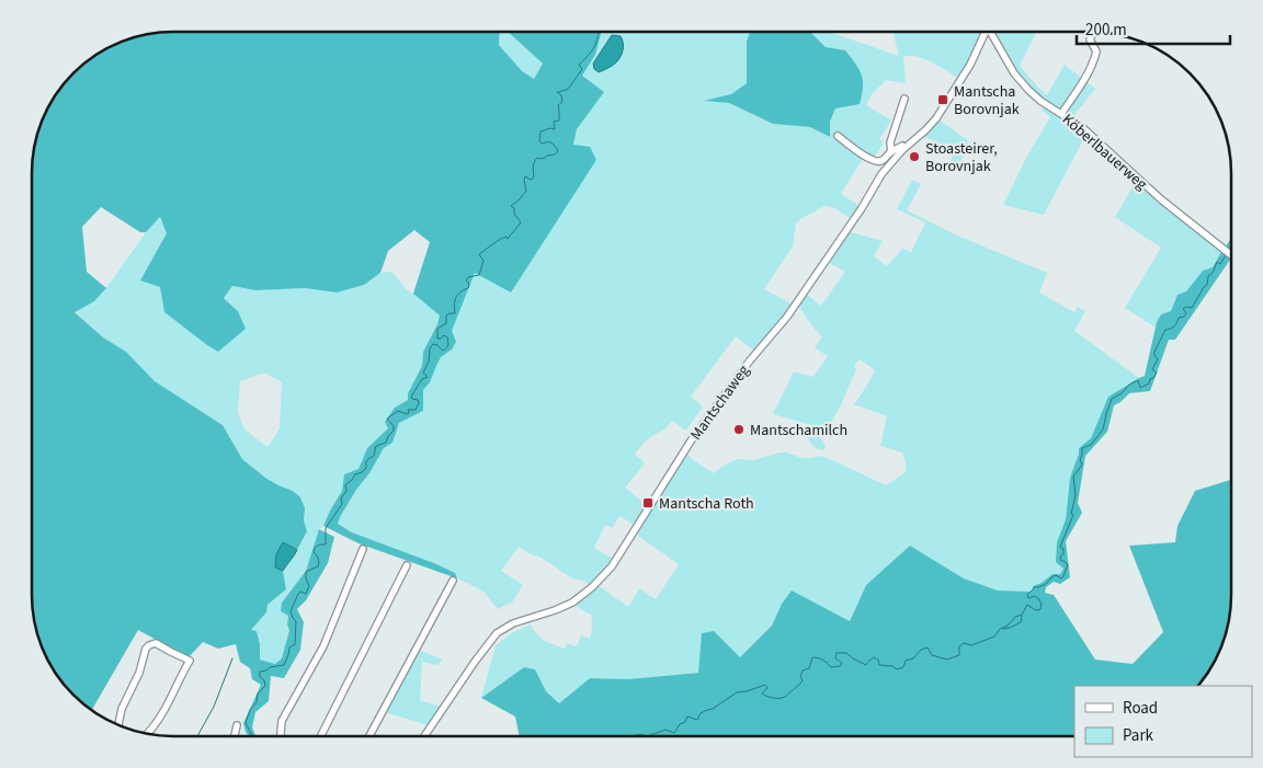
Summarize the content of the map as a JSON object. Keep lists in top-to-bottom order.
{
  "streets": {
    "street": ["Köberlbauerweg", "Mantschaweg"]
  },
  "places": {
    "transit": ["Mantscha Borovnjak", "Mantscha Roth"],
    "other": ["Stoasteirer, Borovnjak", "Mantschamilch"]
  },
  "legend": ["Road", "Park"],
  "scale_bar": "200 m"
}
